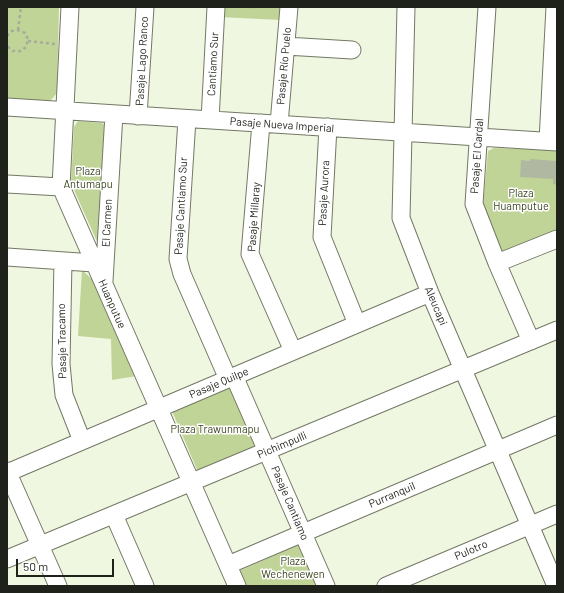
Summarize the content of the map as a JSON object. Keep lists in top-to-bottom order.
{
  "streets": {
    "street": [
      "Pasaje Lago Ranco",
      "Cantiamo Sur",
      "Pasaje Río Puelo",
      "Pasaje Nueva Imperial",
      "Pasaje El Cardal",
      "Pasaje Aurora",
      "Pasaje Cantiamo Sur",
      "Pasaje Millaray",
      "El Carmen",
      "Huanputue",
      "Aleucapi",
      "Pasaje Tracamo",
      "Pasaje Quilpe",
      "Pichimpulli",
      "Purranquil",
      "Pasaje Cantiamo",
      "Pulotro"
    ]
  },
  "crossings": [
    ["Pasaje Lago Ranco", "Pasaje Nueva Imperial"],
    ["Cantiamo Sur", "Pasaje Nueva Imperial"],
    ["Pasaje Río Puelo", "Pasaje Nueva Imperial"],
    ["Pasaje Nueva Imperial", "Pasaje El Cardal"],
    ["Pasaje Nueva Imperial", "Pasaje Aurora"],
    ["Pasaje Nueva Imperial", "Pasaje Cantiamo Sur"],
    ["Pasaje Nueva Imperial", "Pasaje Millaray"],
    ["Pasaje Nueva Imperial", "El Carmen"],
    ["Pasaje Nueva Imperial", "Huanputue"],
    ["Pasaje Nueva Imperial", "Aleucapi"],
    ["Pasaje El Cardal", "Pichimpulli"],
    ["Pasaje Aurora", "Pasaje Quilpe"],
    ["Pasaje Cantiamo Sur", "Pasaje Quilpe"],
    ["Pasaje Cantiamo Sur", "Pasaje Cantiamo"],
    ["Pasaje Millaray", "Pasaje Quilpe"],
    ["El Carmen", "Huanputue"],
    ["Huanputue", "Pasaje Quilpe"],
    ["Huanputue", "Pichimpulli"],
    ["Huanputue", "Purranquil"],
    ["Aleucapi", "Pasaje Quilpe"],
    ["Aleucapi", "Pichimpulli"],
    ["Aleucapi", "Purranquil"],
    ["Aleucapi", "Pulotro"],
    ["Pasaje Tracamo", "Pasaje Quilpe"],
    ["Pasaje Quilpe", "Pasaje Cantiamo"],
    ["Pichimpulli", "Pasaje Cantiamo"],
    ["Purranquil", "Pasaje Cantiamo"]
  ],
  "parks": [
    "Plaza Antumapu",
    "Plaza Huamputue",
    "Plaza Trawunmapu",
    "Plaza Wechenewen"
  ],
  "scale_bar": "50 m"
}
